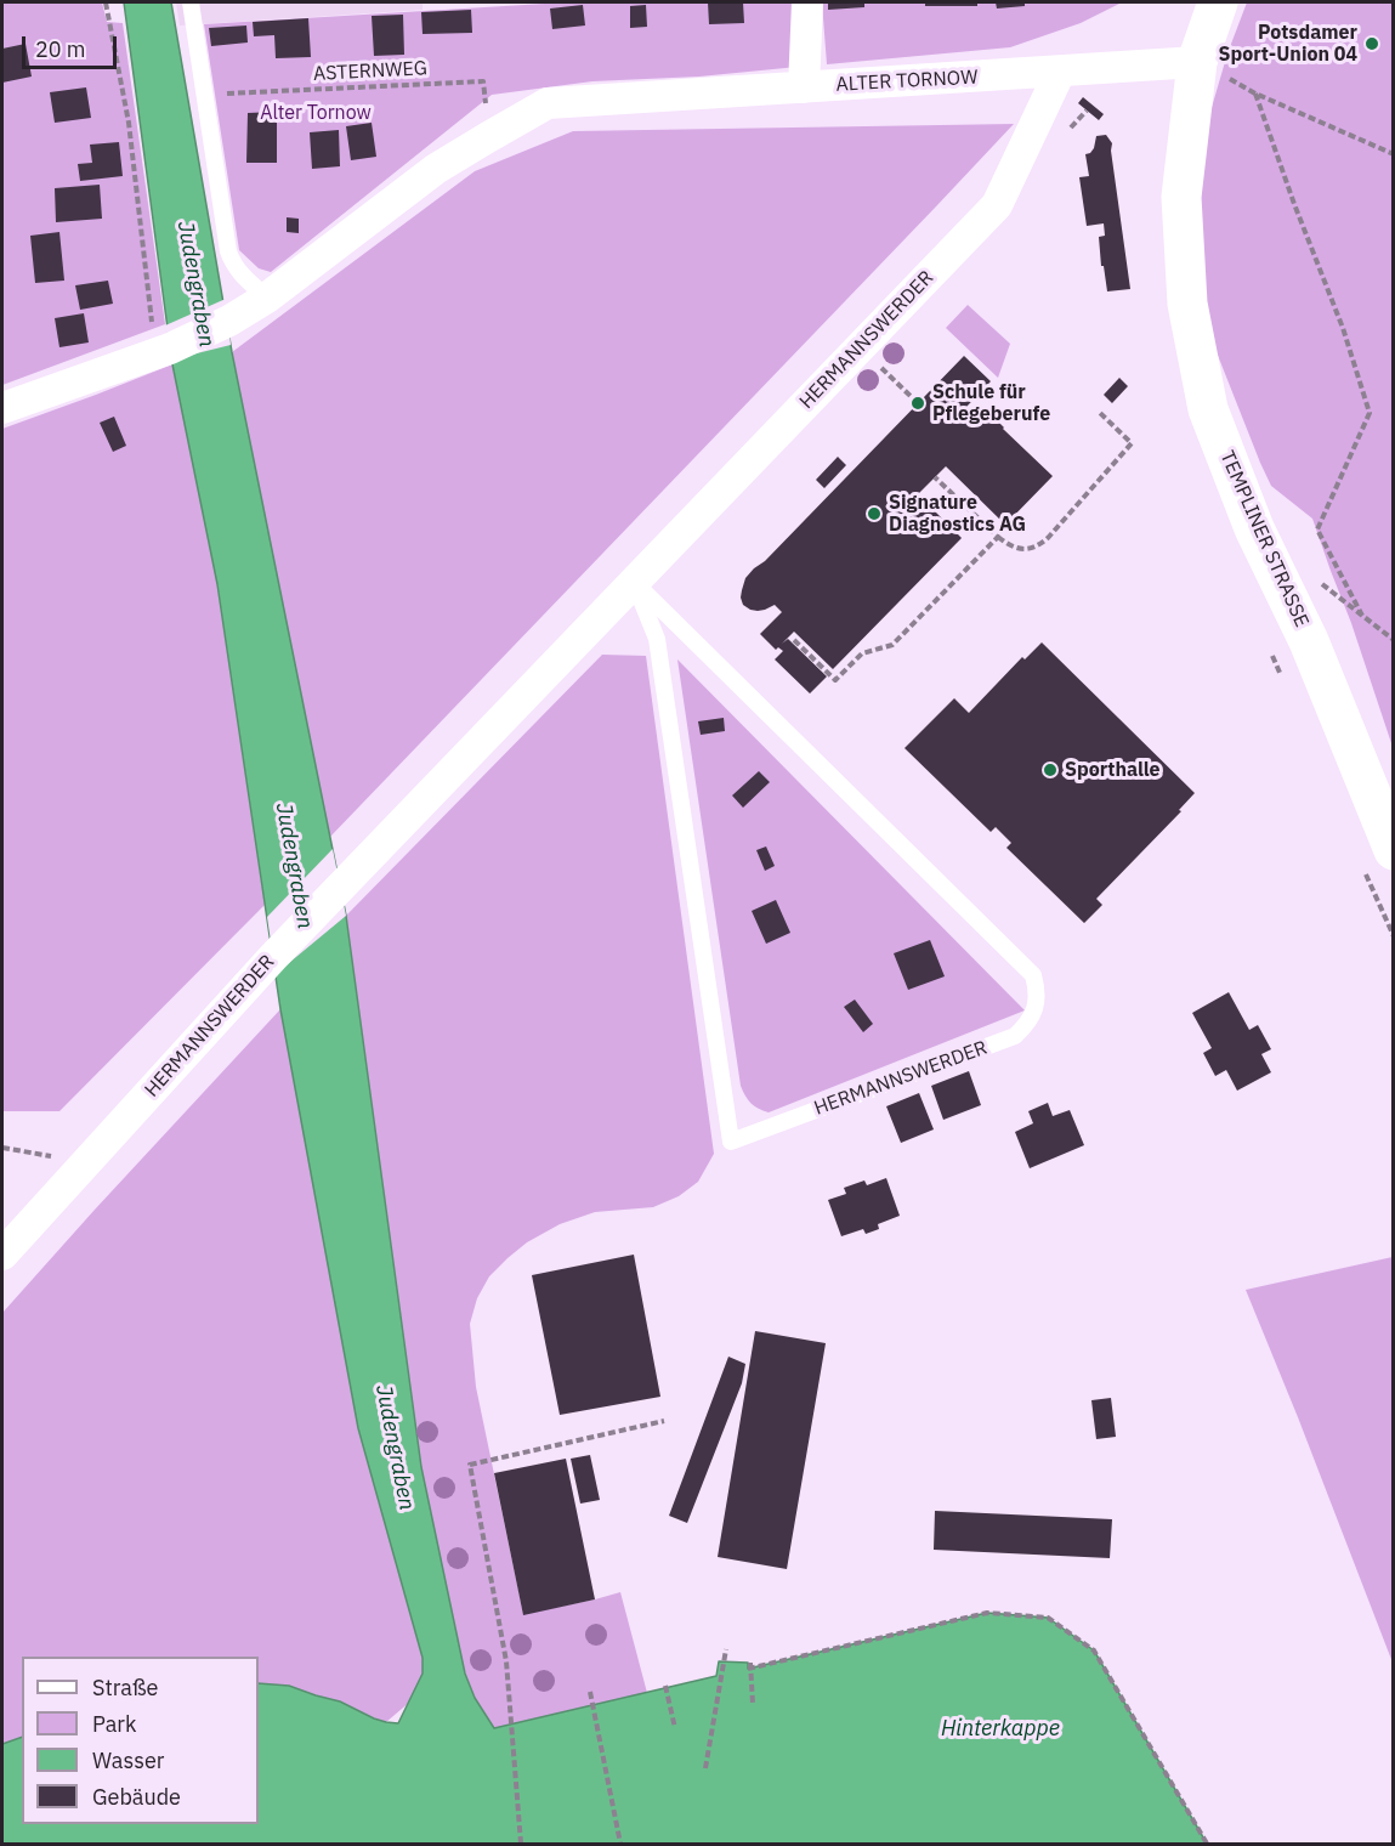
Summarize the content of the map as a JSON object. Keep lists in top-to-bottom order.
{
  "streets": {
    "street": ["ALTER TORNOW", "HERMANNSWERDER", "TEMPLINER STRASSE"],
    "path": ["ASTERNWEG"]
  },
  "crossings": [
    ["ASTERNWEG", "ALTER TORNOW"],
    ["ALTER TORNOW", "HERMANNSWERDER"],
    ["ALTER TORNOW", "TEMPLINER STRASSE"]
  ],
  "water": ["Judengraben", "Hinterkappe"],
  "parks": ["Alter Tornow"],
  "places": [
    "Potsdamer Sport-Union 04",
    "Schule für Pflegeberufe",
    "Signature Diagnostics AG",
    "Sporthalle"
  ],
  "legend": [
    "Straße",
    "Park",
    "Wasser",
    "Gebäude"
  ],
  "scale_bar": "20 m"
}
